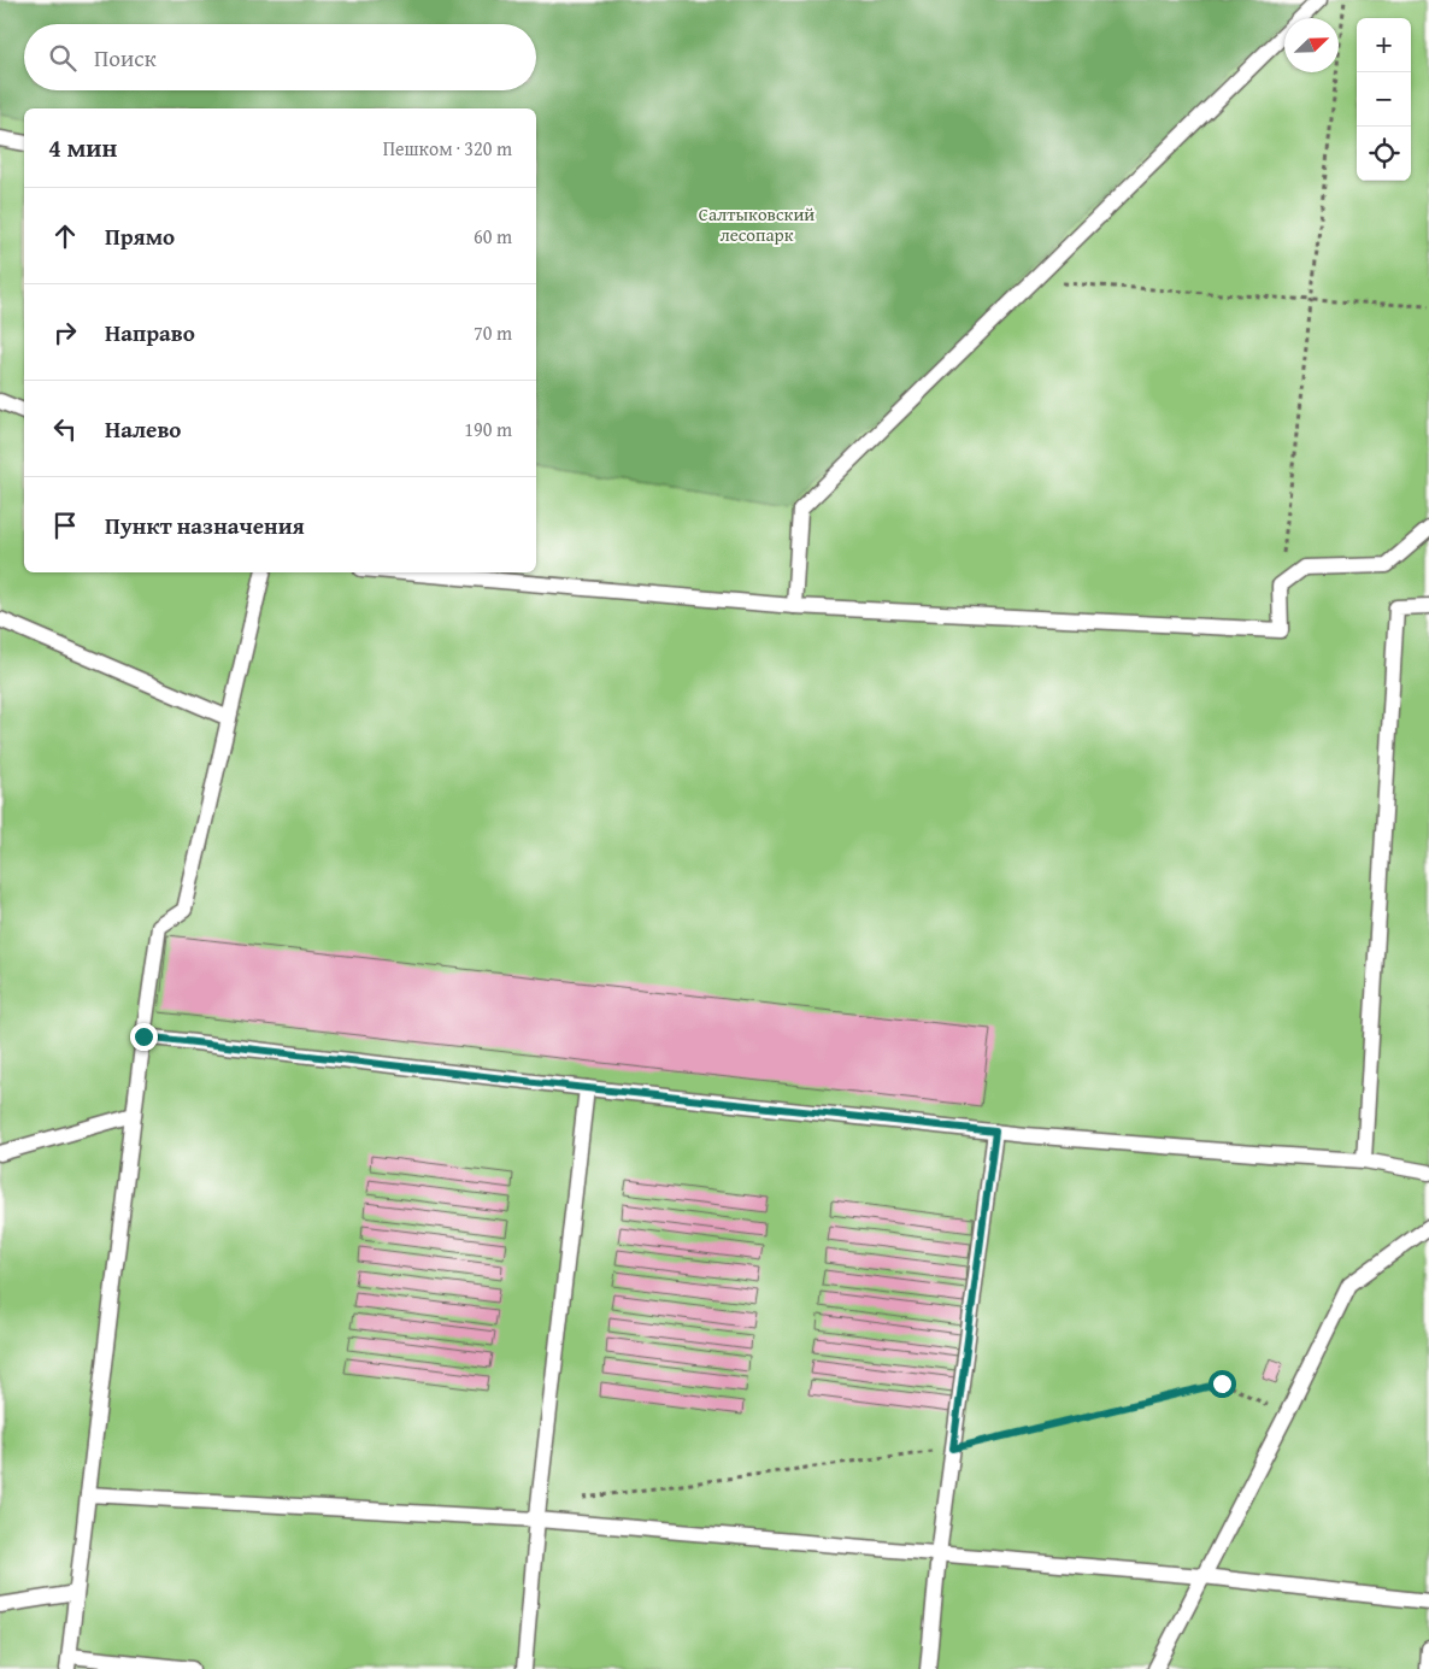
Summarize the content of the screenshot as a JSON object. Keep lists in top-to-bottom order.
{
  "parks": ["Салтыковский лесопарк"],
  "north": "top right",
  "page": {
    "map_buttons": ["+", "−"],
    "search": "Поиск",
    "heading": ["4 мин", "Пешком · 320 m"],
    "list": [
      ["Прямо", "60 m"],
      ["Направо", "70 m"],
      ["Налево", "190 m"],
      "Пункт назначения"
    ]
  }
}
